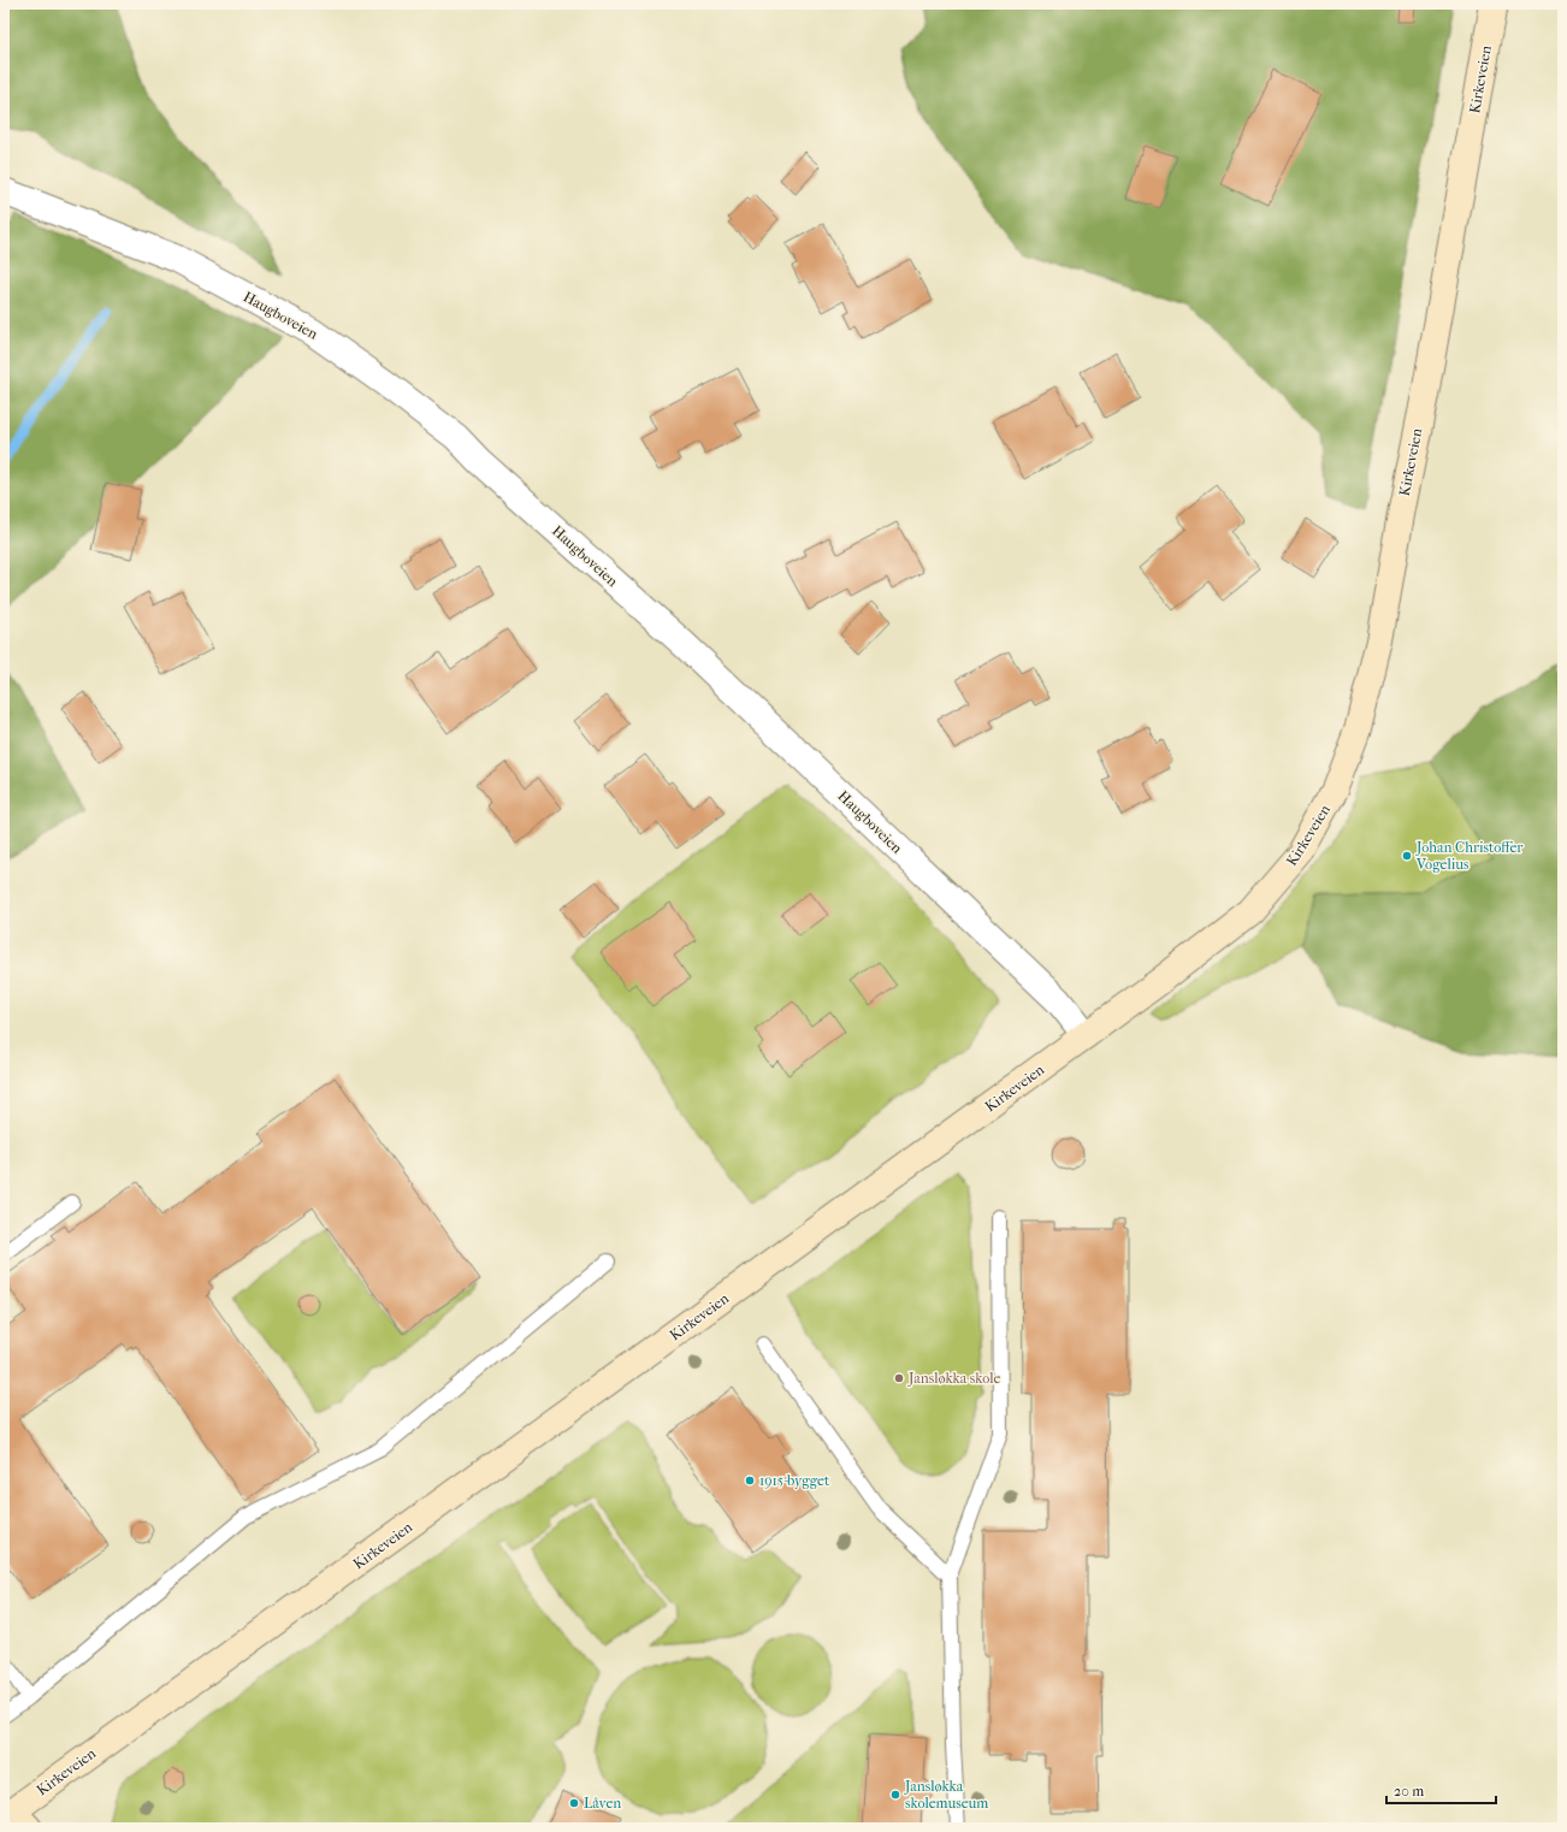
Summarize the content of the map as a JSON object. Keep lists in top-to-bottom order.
{
  "streets": {
    "main road": ["Kirkeveien"],
    "street": ["Haugboveien"]
  },
  "crossings": [
    ["Kirkeveien", "Haugboveien"]
  ],
  "places": [
    "Johan Christoffer Vogelius",
    "Jansløkka skole",
    "1915-bygget",
    "Jansløkka skolemuseum",
    "Låven"
  ],
  "scale_bar": "20 m"
}
